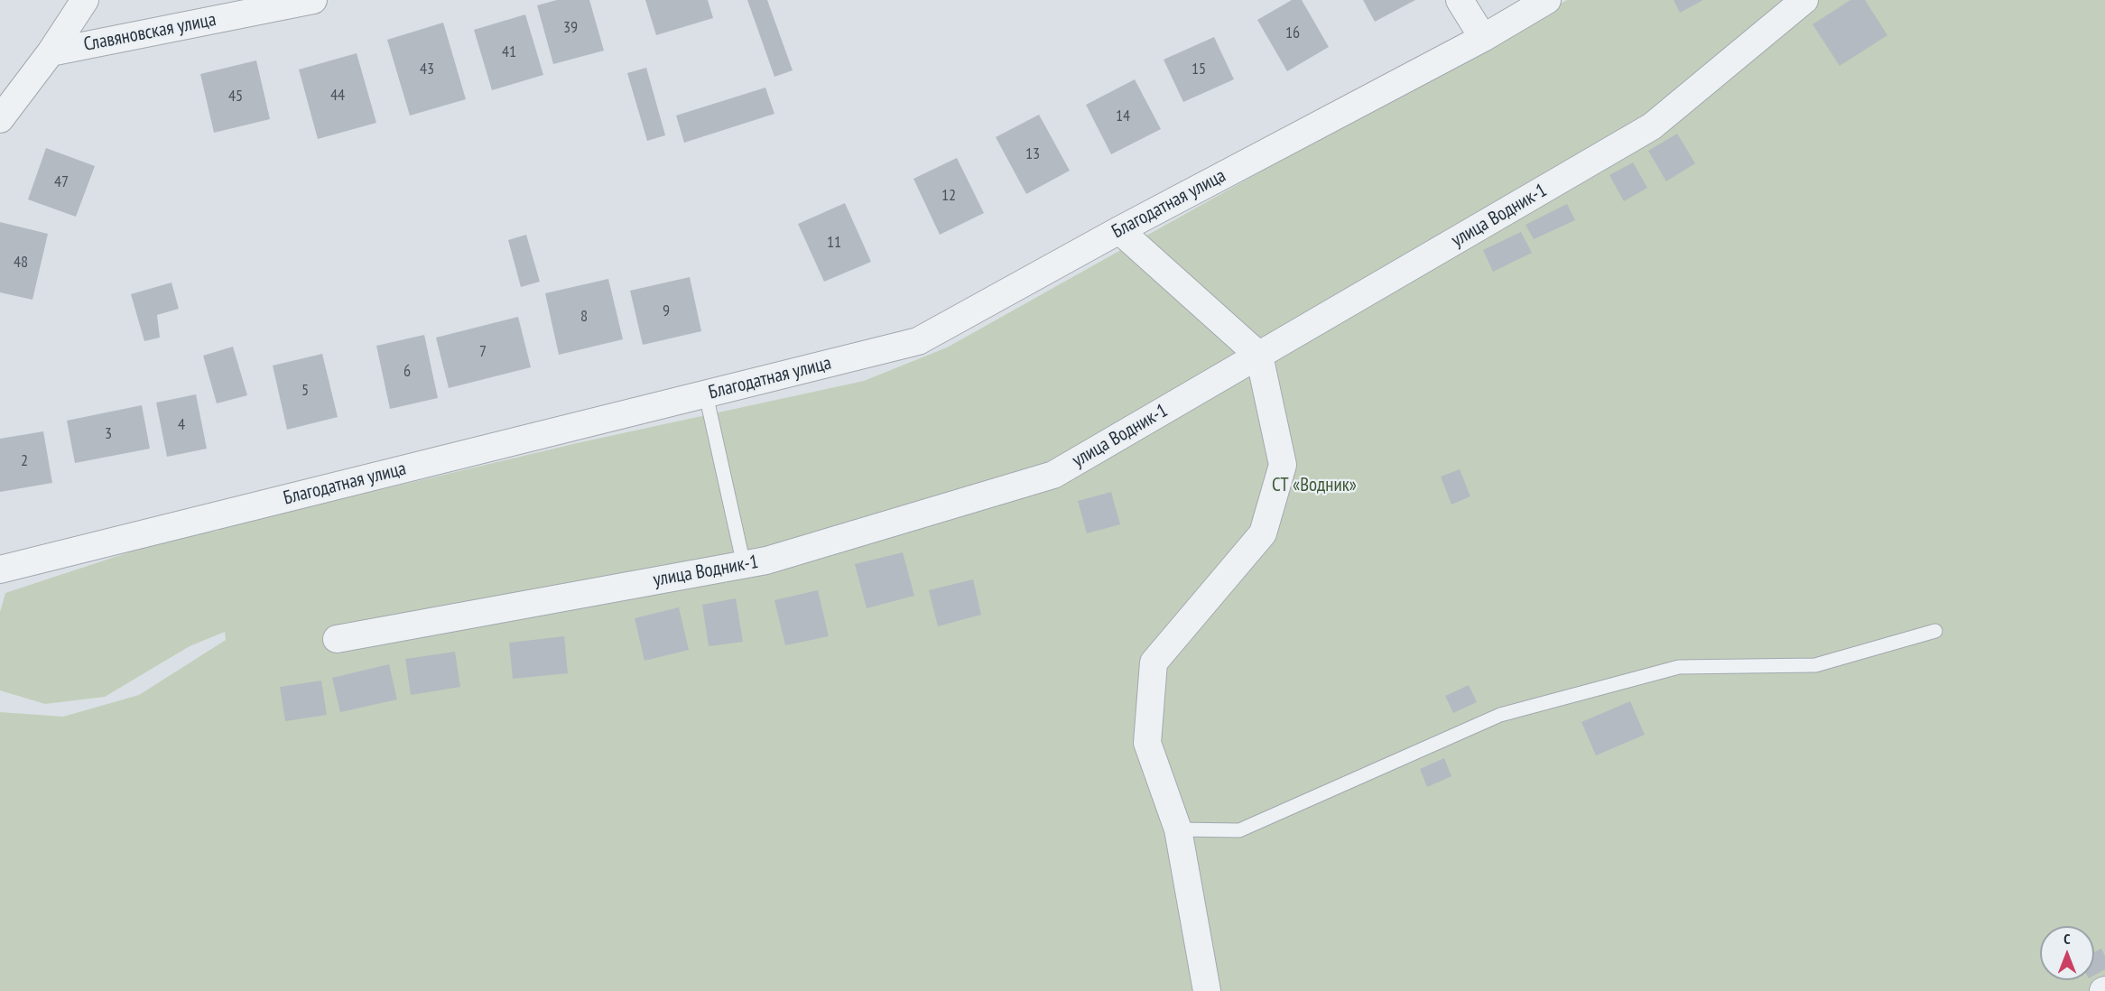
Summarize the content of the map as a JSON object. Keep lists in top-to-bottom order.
{
  "streets": {
    "street": ["Славяновская улица", "Благодатная улица", "улица Водник-1"]
  },
  "parks": ["СТ «Водник»"],
  "house_numbers": [
    "39",
    "16",
    "41",
    "43",
    "15",
    "44",
    "45",
    "14",
    "13",
    "47",
    "12",
    "11",
    "48",
    "9",
    "8",
    "7",
    "6",
    "5",
    "4",
    "3",
    "2"
  ],
  "north": "top"
}
